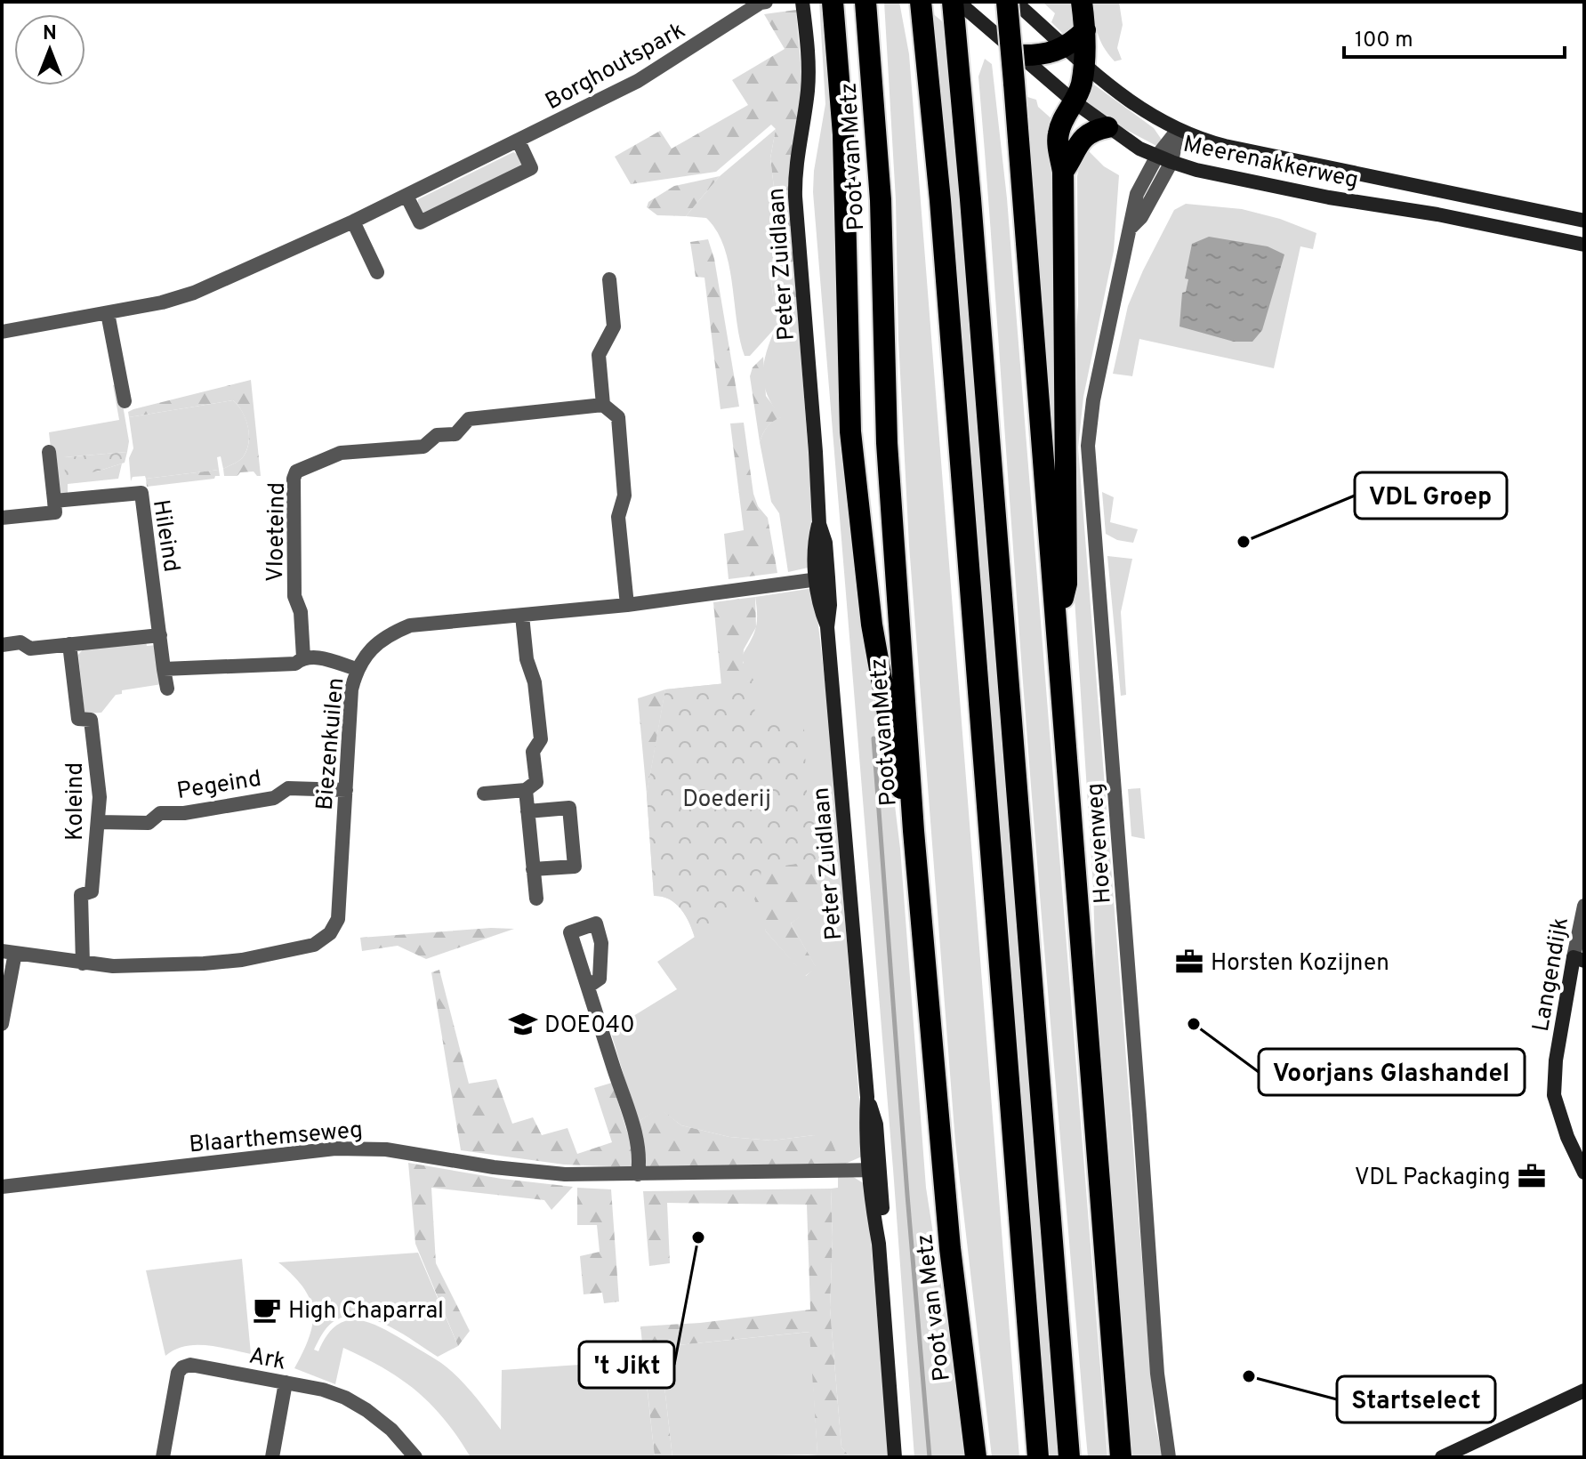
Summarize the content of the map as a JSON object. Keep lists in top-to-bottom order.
{
  "streets": {
    "highway": ["Poot van Metz"],
    "street": [
      "Borghoutspark",
      "Meerenakkerweg",
      "Peter Zuidlaan",
      "Vloeteind",
      "Hileind",
      "Biezenkuilen",
      "Pegeind",
      "Koleind",
      "Hoevenweg",
      "Langendijk",
      "Blaarthemseweg",
      "Ark"
    ]
  },
  "crossings": [
    ["Meerenakkerweg", "Hoevenweg"],
    ["Peter Zuidlaan", "Biezenkuilen"],
    ["Peter Zuidlaan", "Blaarthemseweg"],
    ["Biezenkuilen", "Pegeind"],
    ["Biezenkuilen", "Koleind"],
    ["Pegeind", "Koleind"]
  ],
  "parks": ["Doederij"],
  "places": {
    "other": [
      "VDL Groep",
      "Voorjans Glashandel",
      "'t Jikt",
      "Startselect"
    ],
    "office": ["Horsten Kozijnen", "VDL Packaging"],
    "school or university": ["DOE040"],
    "cafe": ["High Chaparral"]
  },
  "scale_bar": "100 m",
  "north": "top"
}
